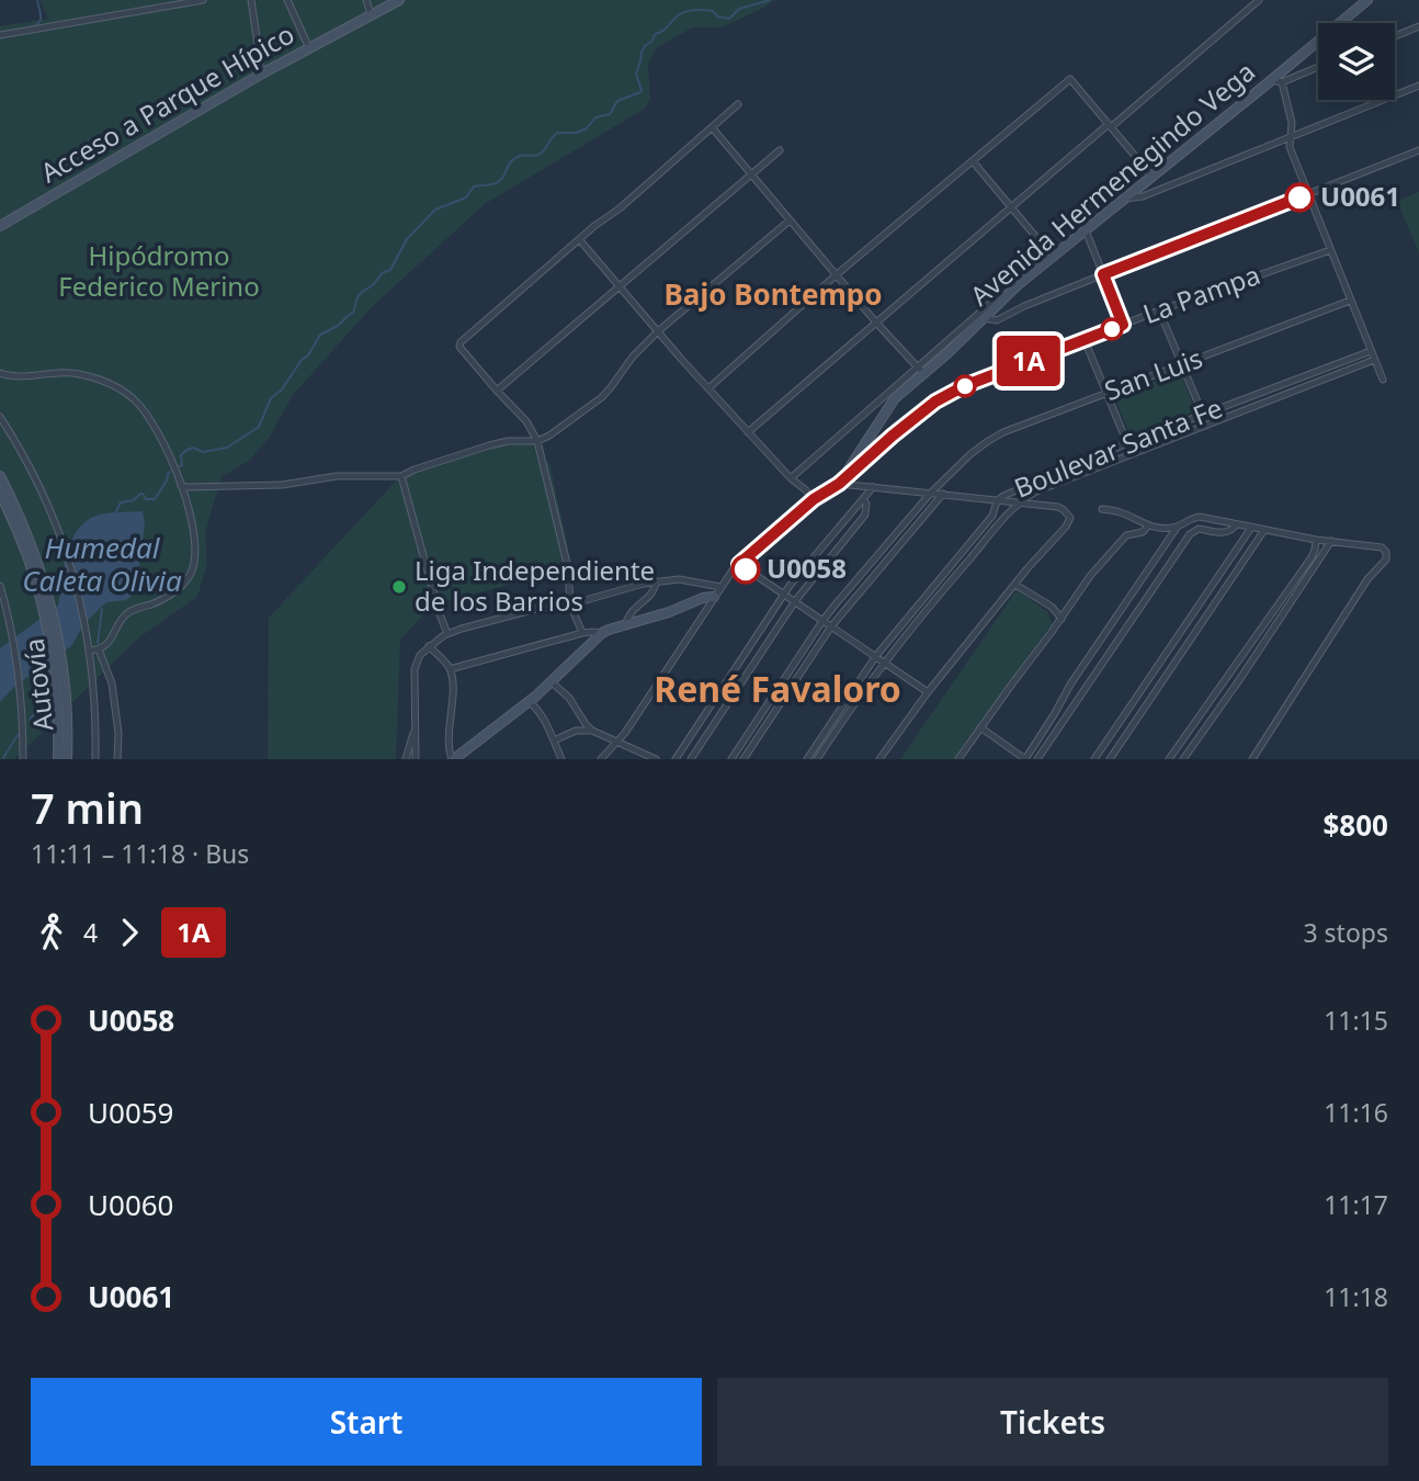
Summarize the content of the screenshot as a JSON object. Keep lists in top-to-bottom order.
{
  "streets": {
    "street": [
      "Acceso a Parque Hípico",
      "Avenida Hermenegindo Vega",
      "La Pampa",
      "San Luis",
      "Boulevar Santa Fe",
      "Autovía"
    ]
  },
  "crossings": [
    ["Avenida Hermenegindo Vega", "La Pampa"]
  ],
  "districts": ["Bajo Bontempo", "René Favaloro"],
  "water": ["Humedal Caleta Olivia"],
  "parks": ["Hipódromo Federico Merino"],
  "places": ["U0061", "U0058", "Liga Independiente de los Barrios"],
  "lines": ["bus line 1A"],
  "page": {
    "on_map": "1A",
    "heading": ["7 min", "11:11 – 11:18 · Bus", "$800"],
    "legs": ["4", "1A", "3 stops"],
    "list": [
      {
        "name": "U0058",
        "value": "11:15"
      },
      {
        "name": "U0059",
        "value": "11:16"
      },
      {
        "name": "U0060",
        "value": "11:17"
      },
      {
        "name": "U0061",
        "value": "11:18"
      }
    ],
    "buttons": ["Start", "Tickets"]
  }
}
